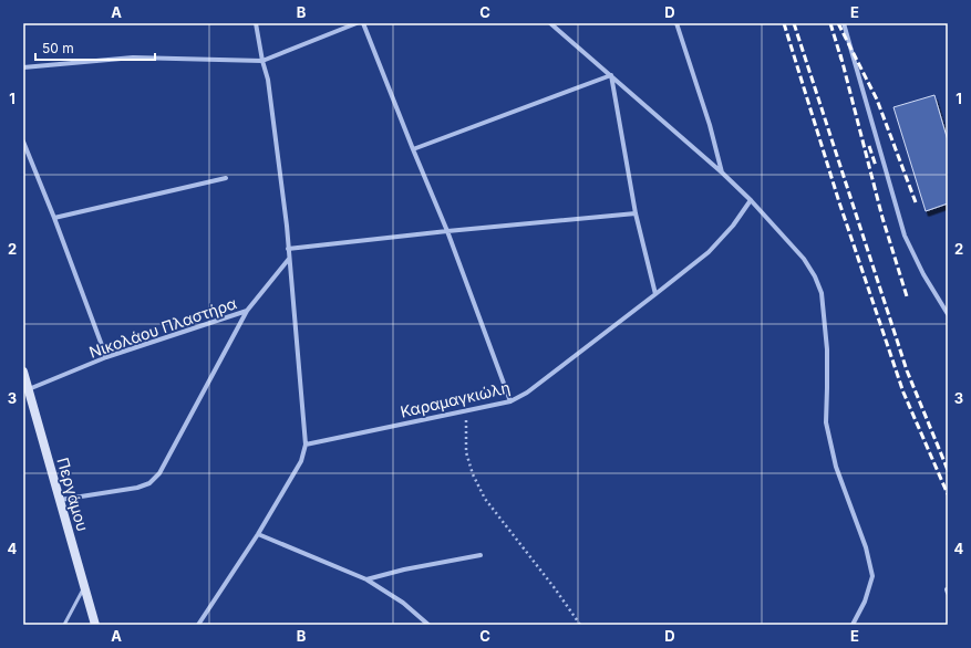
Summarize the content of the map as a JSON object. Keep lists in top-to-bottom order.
{
  "streets": {
    "street": ["Νικολάου Πλαστήρα", "Καραμαγκιώλη", "Περγάμου"]
  },
  "crossings": [
    ["Νικολάου Πλαστήρα", "Περγάμου"]
  ],
  "scale_bar": "50 m",
  "grid": {
    "columns": [
      "A",
      "B",
      "C",
      "D",
      "E"
    ],
    "rows": [
      "1",
      "2",
      "3",
      "4"
    ]
  }
}
